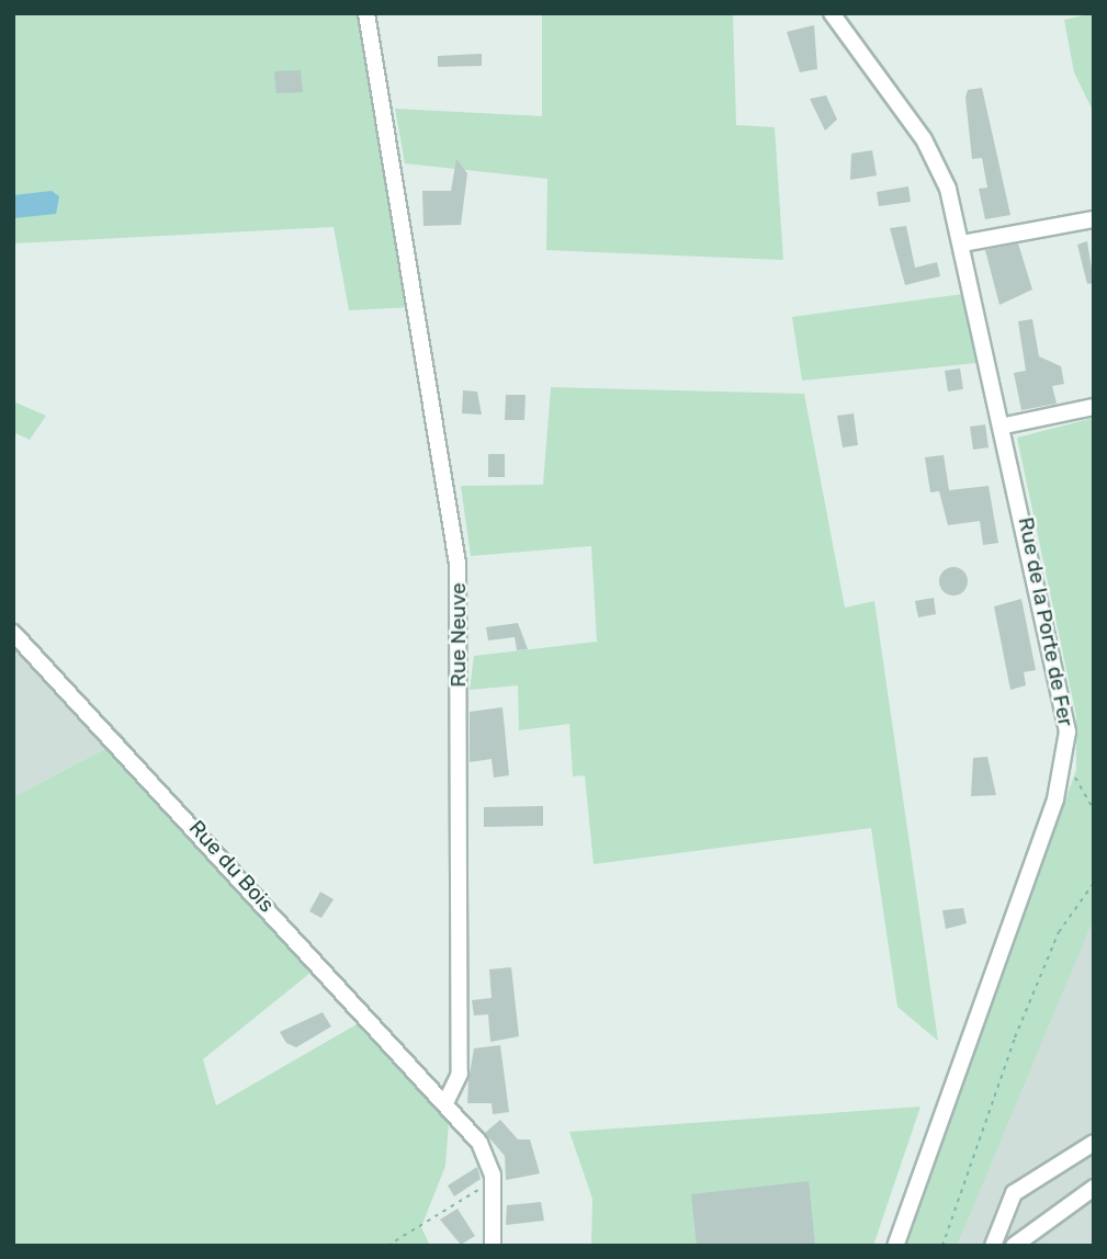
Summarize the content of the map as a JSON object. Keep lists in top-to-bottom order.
{
  "streets": {
    "street": ["Rue de la Porte de Fer", "Rue Neuve", "Rue du Bois"]
  },
  "crossings": [
    ["Rue Neuve", "Rue du Bois"]
  ]
}
